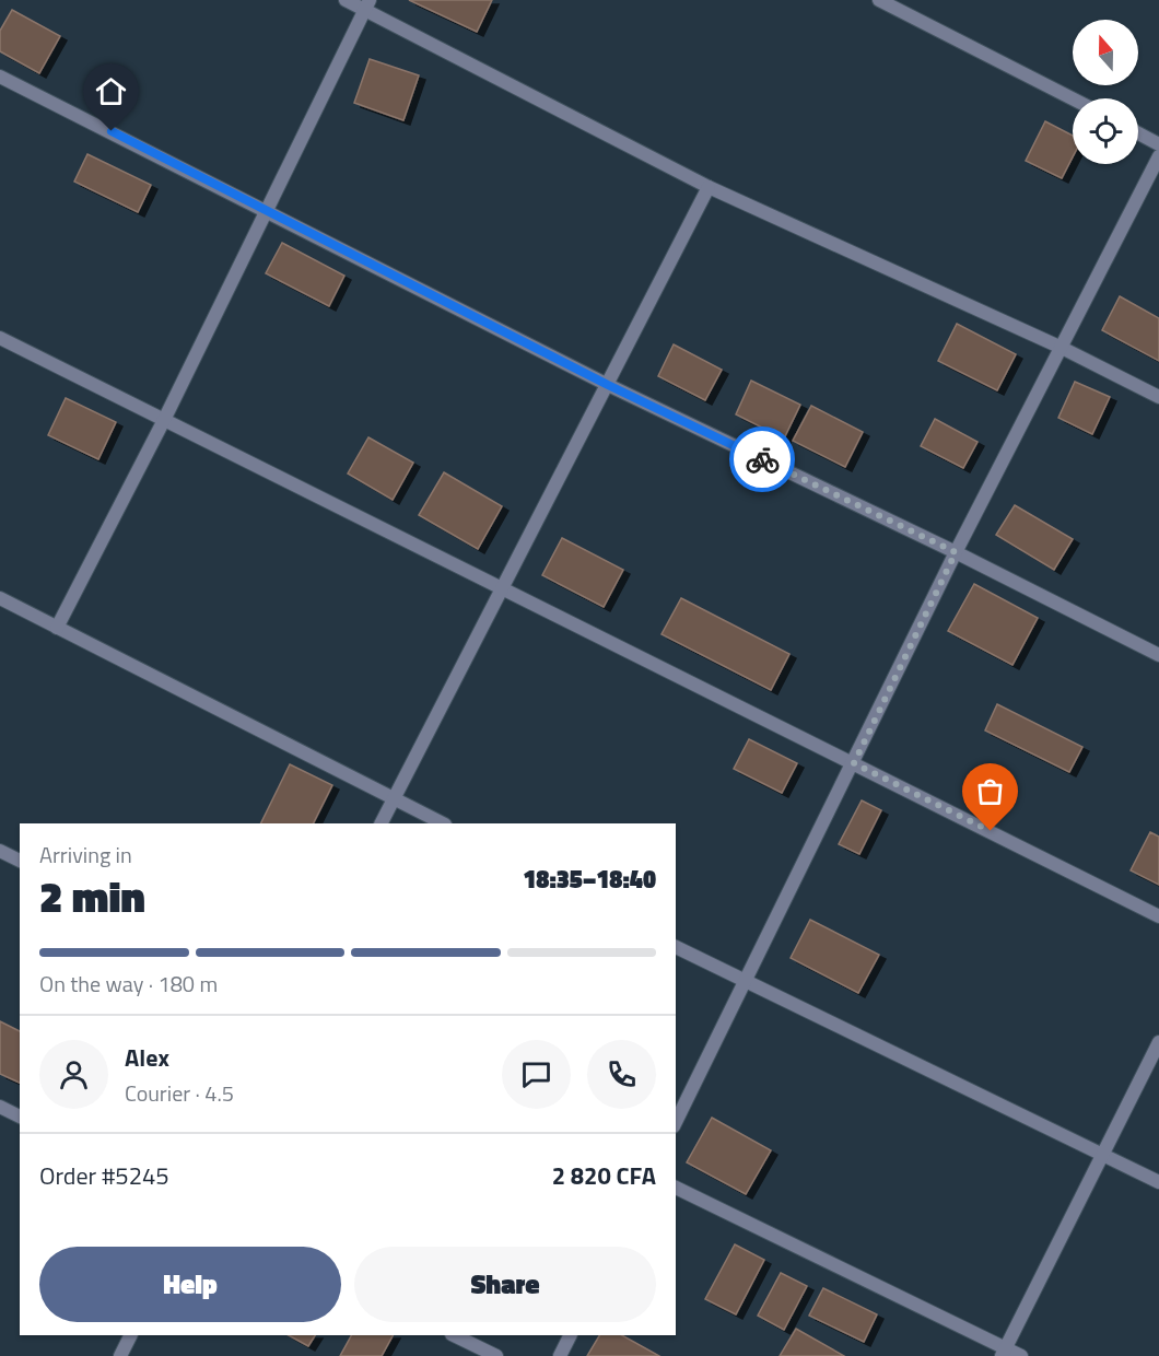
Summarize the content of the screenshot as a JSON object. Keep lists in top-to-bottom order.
{
  "north": "top",
  "page": {
    "heading": ["2 min", "Arriving in", "18:35–18:40"],
    "panel": [
      "Alex",
      "Courier · 4.5",
      "Order #5245",
      "2 820 CFA"
    ],
    "bar": "On the way · 180 m",
    "buttons": ["Help", "Share"]
  }
}
